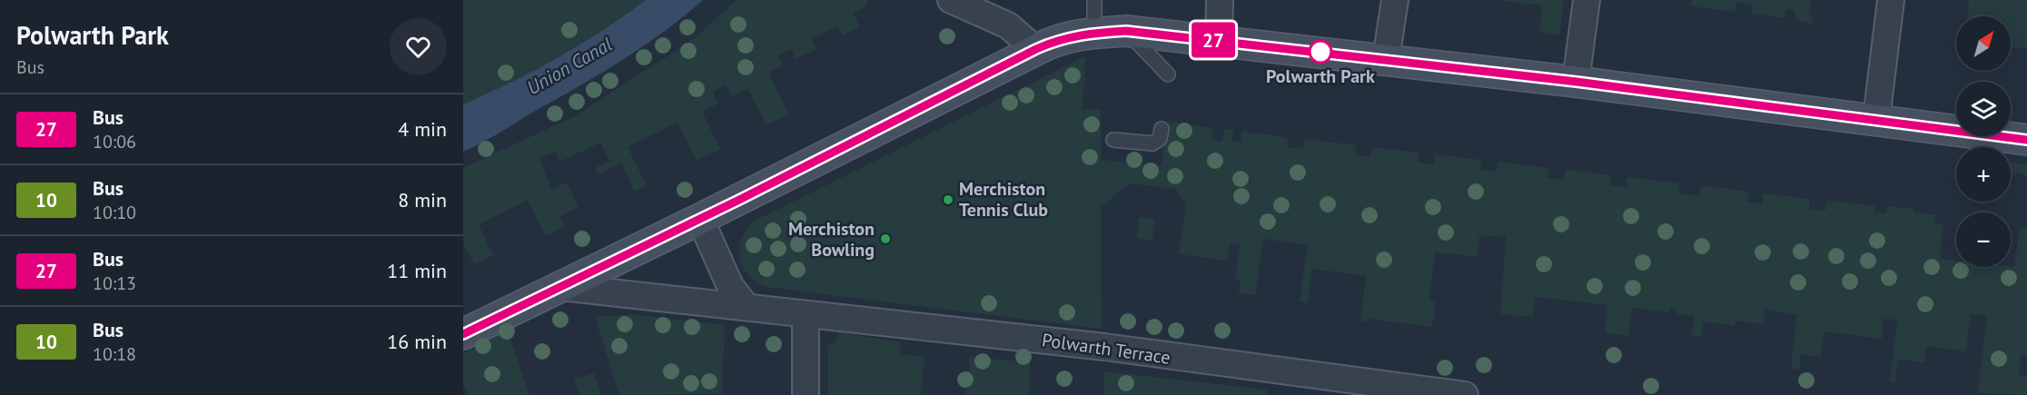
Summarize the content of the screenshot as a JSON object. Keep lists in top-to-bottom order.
{
  "streets": {
    "street": ["Polwarth Terrace"]
  },
  "water": ["Union Canal"],
  "places": ["Polwarth Park", "Merchiston Tennis Club", "Merchiston Bowling"],
  "lines": ["bus line 27"],
  "north": "top right",
  "page": {
    "heading": ["Polwarth Park", "Bus"],
    "on_map": "27",
    "map_buttons": ["+", "−"],
    "list": [
      {
        "mark": "27",
        "name": "Bus",
        "note": "10:06",
        "value": "4 min"
      },
      {
        "mark": "10",
        "name": "Bus",
        "note": "10:10",
        "value": "8 min"
      },
      {
        "mark": "27",
        "name": "Bus",
        "note": "10:13",
        "value": "11 min"
      },
      {
        "mark": "10",
        "name": "Bus",
        "note": "10:18",
        "value": "16 min"
      }
    ]
  }
}
